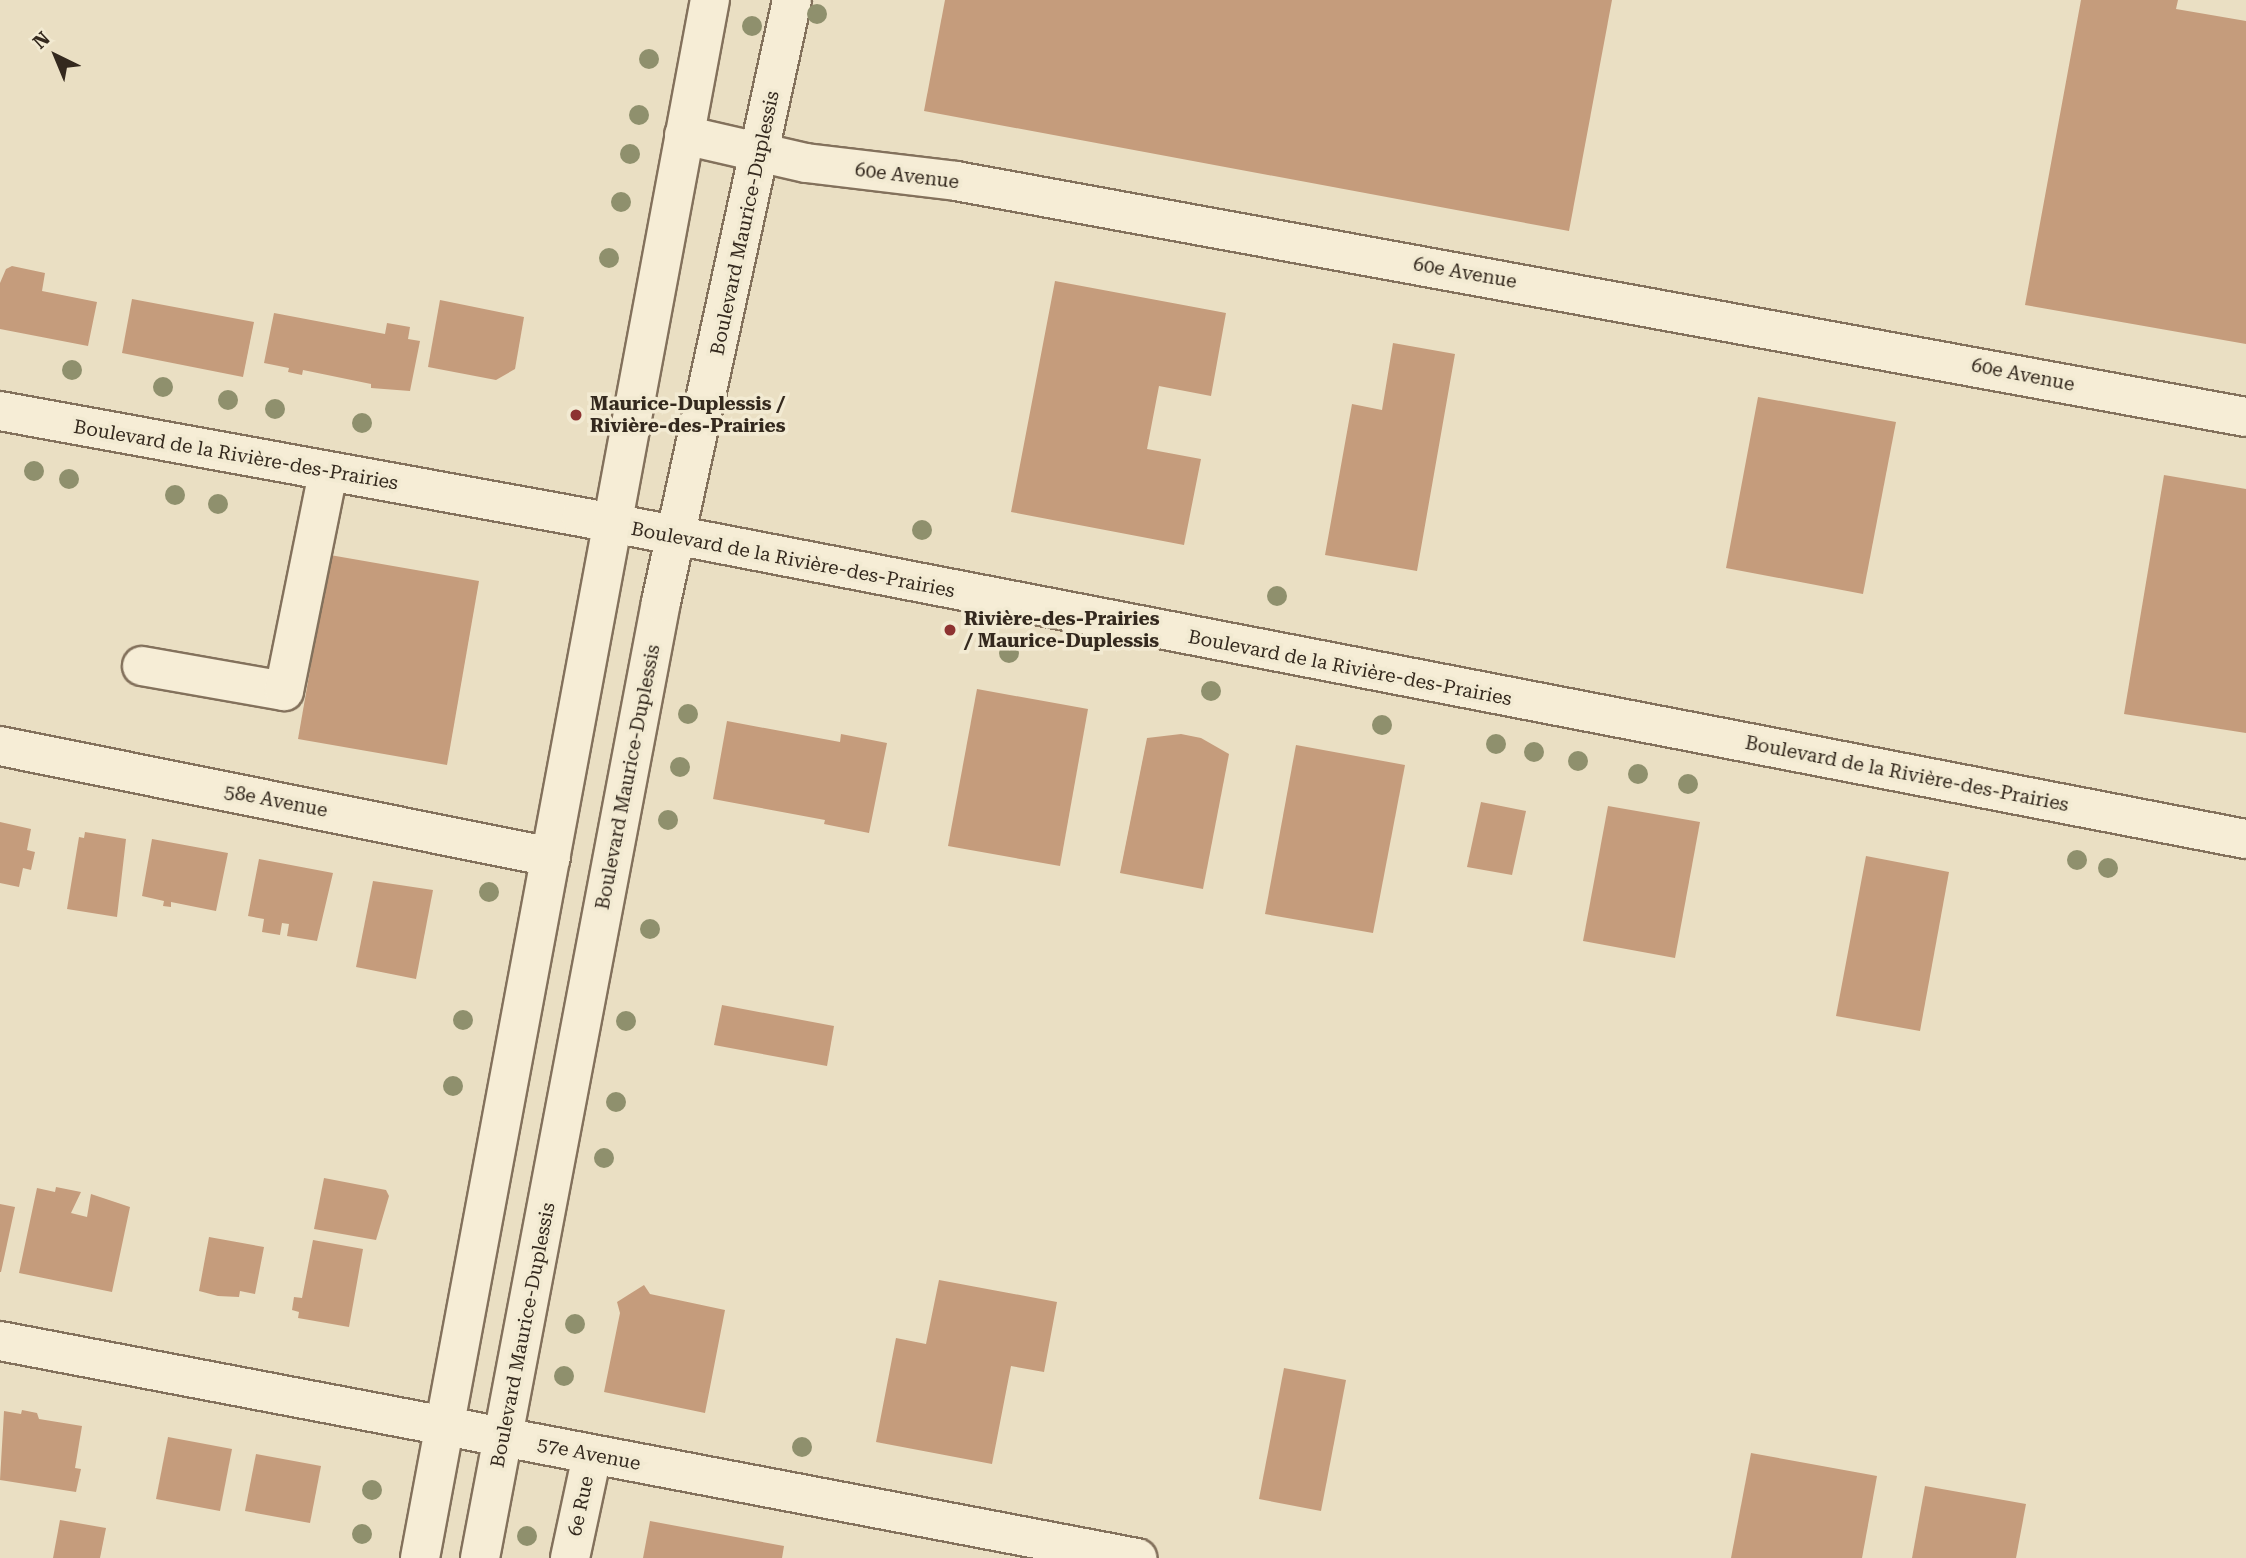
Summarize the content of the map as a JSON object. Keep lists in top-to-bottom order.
{
  "streets": {
    "street": [
      "60e Avenue",
      "Boulevard Maurice-Duplessis",
      "Boulevard de la Rivière-des-Prairies",
      "58e Avenue",
      "57e Avenue",
      "6e Rue"
    ]
  },
  "crossings": [
    ["60e Avenue", "Boulevard Maurice-Duplessis"],
    ["Boulevard Maurice-Duplessis", "Boulevard de la Rivière-des-Prairies"],
    ["Boulevard Maurice-Duplessis", "57e Avenue"],
    ["57e Avenue", "6e Rue"]
  ],
  "places": ["Maurice-Duplessis / Rivière-des-Prairies", "Rivière-des-Prairies / Maurice-Duplessis"],
  "north": "top left"
}
